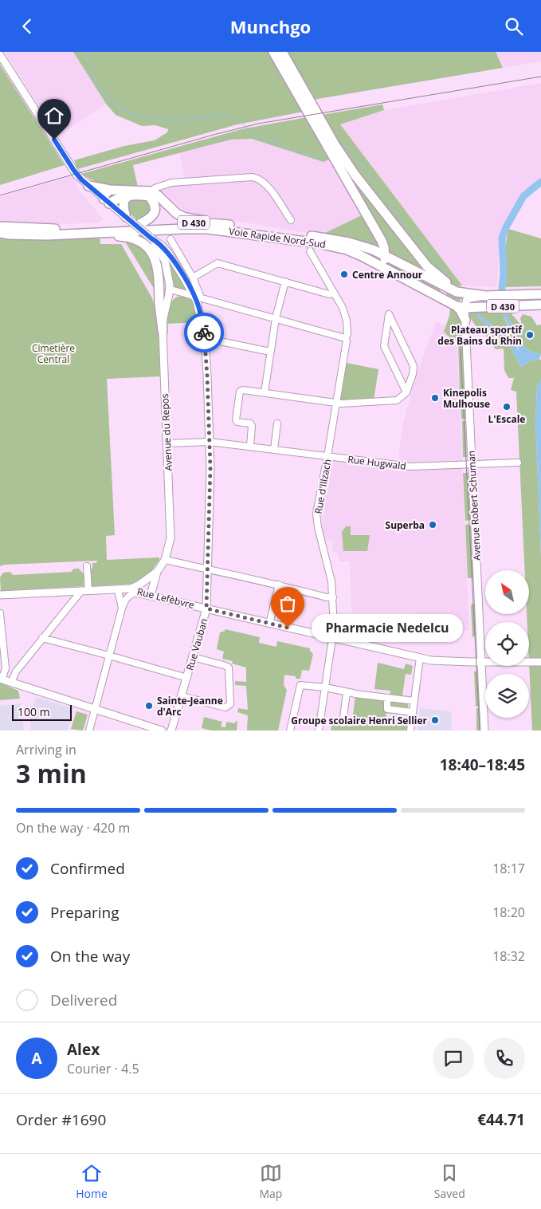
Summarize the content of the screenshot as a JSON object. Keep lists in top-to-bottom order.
{
  "streets": {
    "highway": ["D 430", "Voie Rapide Nord-Sud"],
    "main road": [
      "Avenue du Repos",
      "Avenue Robert Schuman",
      "Rue Lefèbvre",
      "Rue Vauban"
    ],
    "street": ["Rue Hugwald", "Rue d'Illzach"]
  },
  "crossings": [
    ["D 430", "Voie Rapide Nord-Sud"],
    ["Avenue du Repos", "Rue Hugwald"],
    ["Avenue du Repos", "Rue Lefèbvre"],
    ["Rue Hugwald", "Rue d'Illzach"],
    ["Rue Hugwald", "Avenue Robert Schuman"],
    ["Rue Hugwald", "Rue Vauban"],
    ["Rue d'Illzach", "Rue Lefèbvre"],
    ["Avenue Robert Schuman", "Rue Lefèbvre"],
    ["Rue Lefèbvre", "Rue Vauban"]
  ],
  "parks": ["Cimetière Central"],
  "places": [
    "Centre Annour",
    "Plateau sportif des Bains du Rhin",
    "Kinepolis Mulhouse",
    "L'Escale",
    "Superba",
    "Pharmacie Nedelcu",
    "Sainte-Jeanne d'Arc",
    "Groupe scolaire Henri Sellier"
  ],
  "scale_bar": "100 m",
  "north": "top left",
  "page": {
    "header": "Munchgo",
    "bubble": "Pharmacie Nedelcu",
    "scale": "100 m",
    "heading": ["3 min", "Arriving in", "18:40–18:45"],
    "panel": [
      "Alex",
      "Courier · 4.5",
      "Order #1690",
      "€44.71"
    ],
    "bar": "On the way · 420 m",
    "list": [
      ["Confirmed", "18:17"],
      ["Preparing", "18:20"],
      ["On the way", "18:32"],
      "Delivered"
    ],
    "round": "A",
    "tabs": ["Home", "Map", "Saved"]
  }
}
